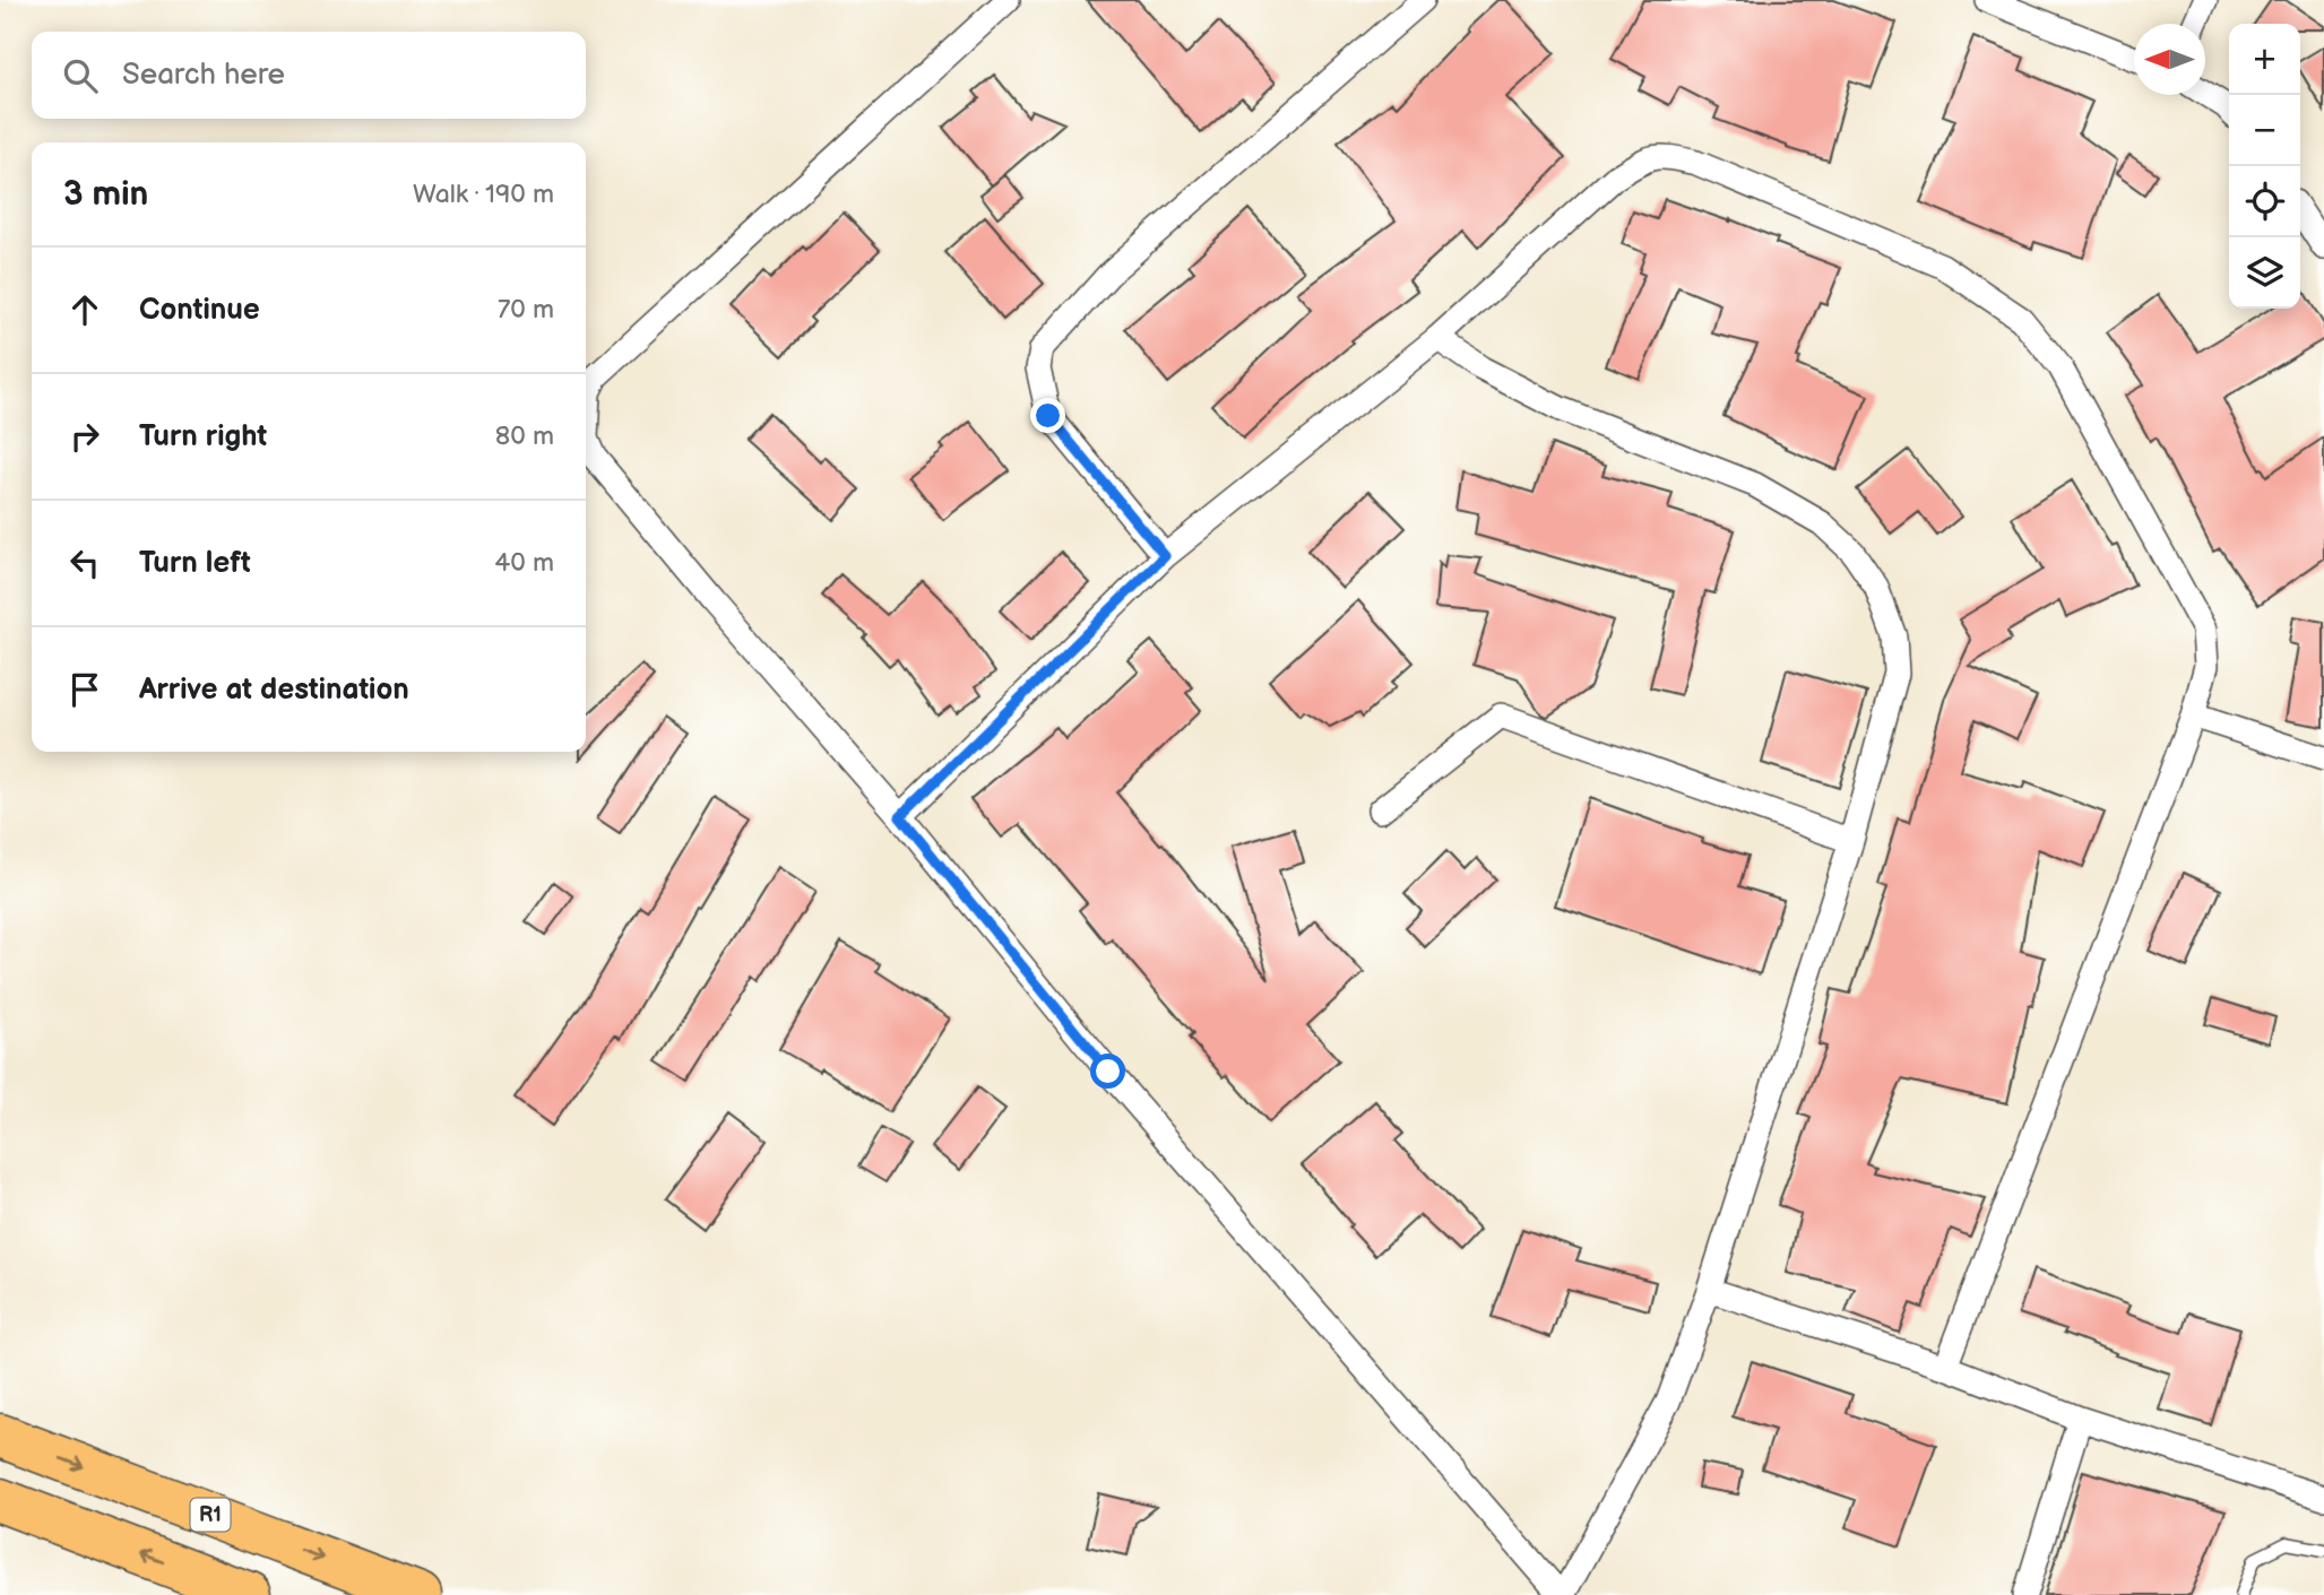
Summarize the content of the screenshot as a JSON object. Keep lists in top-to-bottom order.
{
  "streets": {
    "highway": ["R1"]
  },
  "north": "left",
  "page": {
    "map_buttons": ["+", "−"],
    "search": "Search here",
    "heading": ["3 min", "Walk · 190 m"],
    "list": [
      ["Continue", "70 m"],
      ["Turn right", "80 m"],
      ["Turn left", "40 m"],
      "Arrive at destination"
    ]
  }
}
